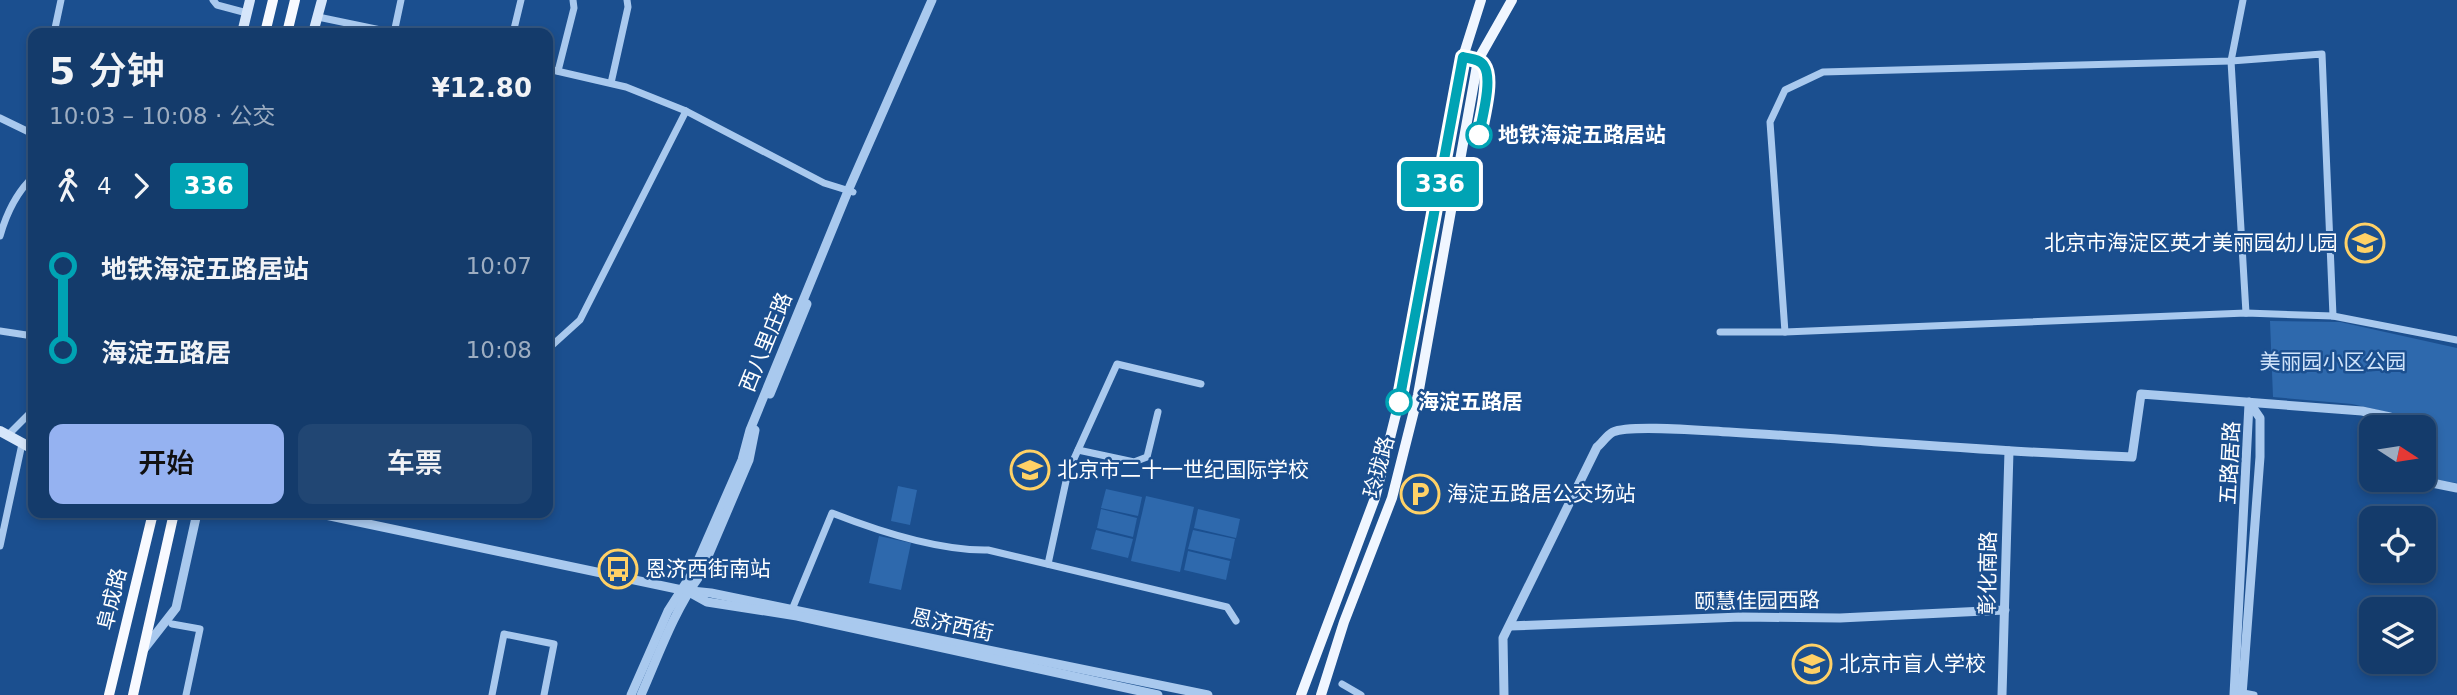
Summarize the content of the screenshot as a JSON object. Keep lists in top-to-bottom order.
{
  "streets": {
    "highway": ["阜成路"],
    "main road": ["玲珑路"],
    "street": [
      "西八里庄路",
      "五路居路",
      "彰化南路",
      "颐慧佳园西路",
      "恩济西街"
    ]
  },
  "crossings": [
    ["西八里庄路", "恩济西街"]
  ],
  "parks": ["美丽园小区公园"],
  "places": {
    "other": ["地铁海淀五路居站", "海淀五路居"],
    "school or university": ["北京市海淀区英才美丽园幼儿园", "北京市二十一世纪国际学校", "北京市盲人学校"],
    "parking": ["海淀五路居公交场站"],
    "bus stop": ["恩济西街南站"]
  },
  "lines": ["bus line 336"],
  "north": "right",
  "page": {
    "on_map": "336",
    "heading": ["5 分钟", "10:03 – 10:08 · 公交", "¥12.80"],
    "legs": ["4", "336"],
    "list": [
      {
        "name": "地铁海淀五路居站",
        "value": "10:07"
      },
      {
        "name": "海淀五路居",
        "value": "10:08"
      }
    ],
    "buttons": ["开始", "车票"]
  }
}
